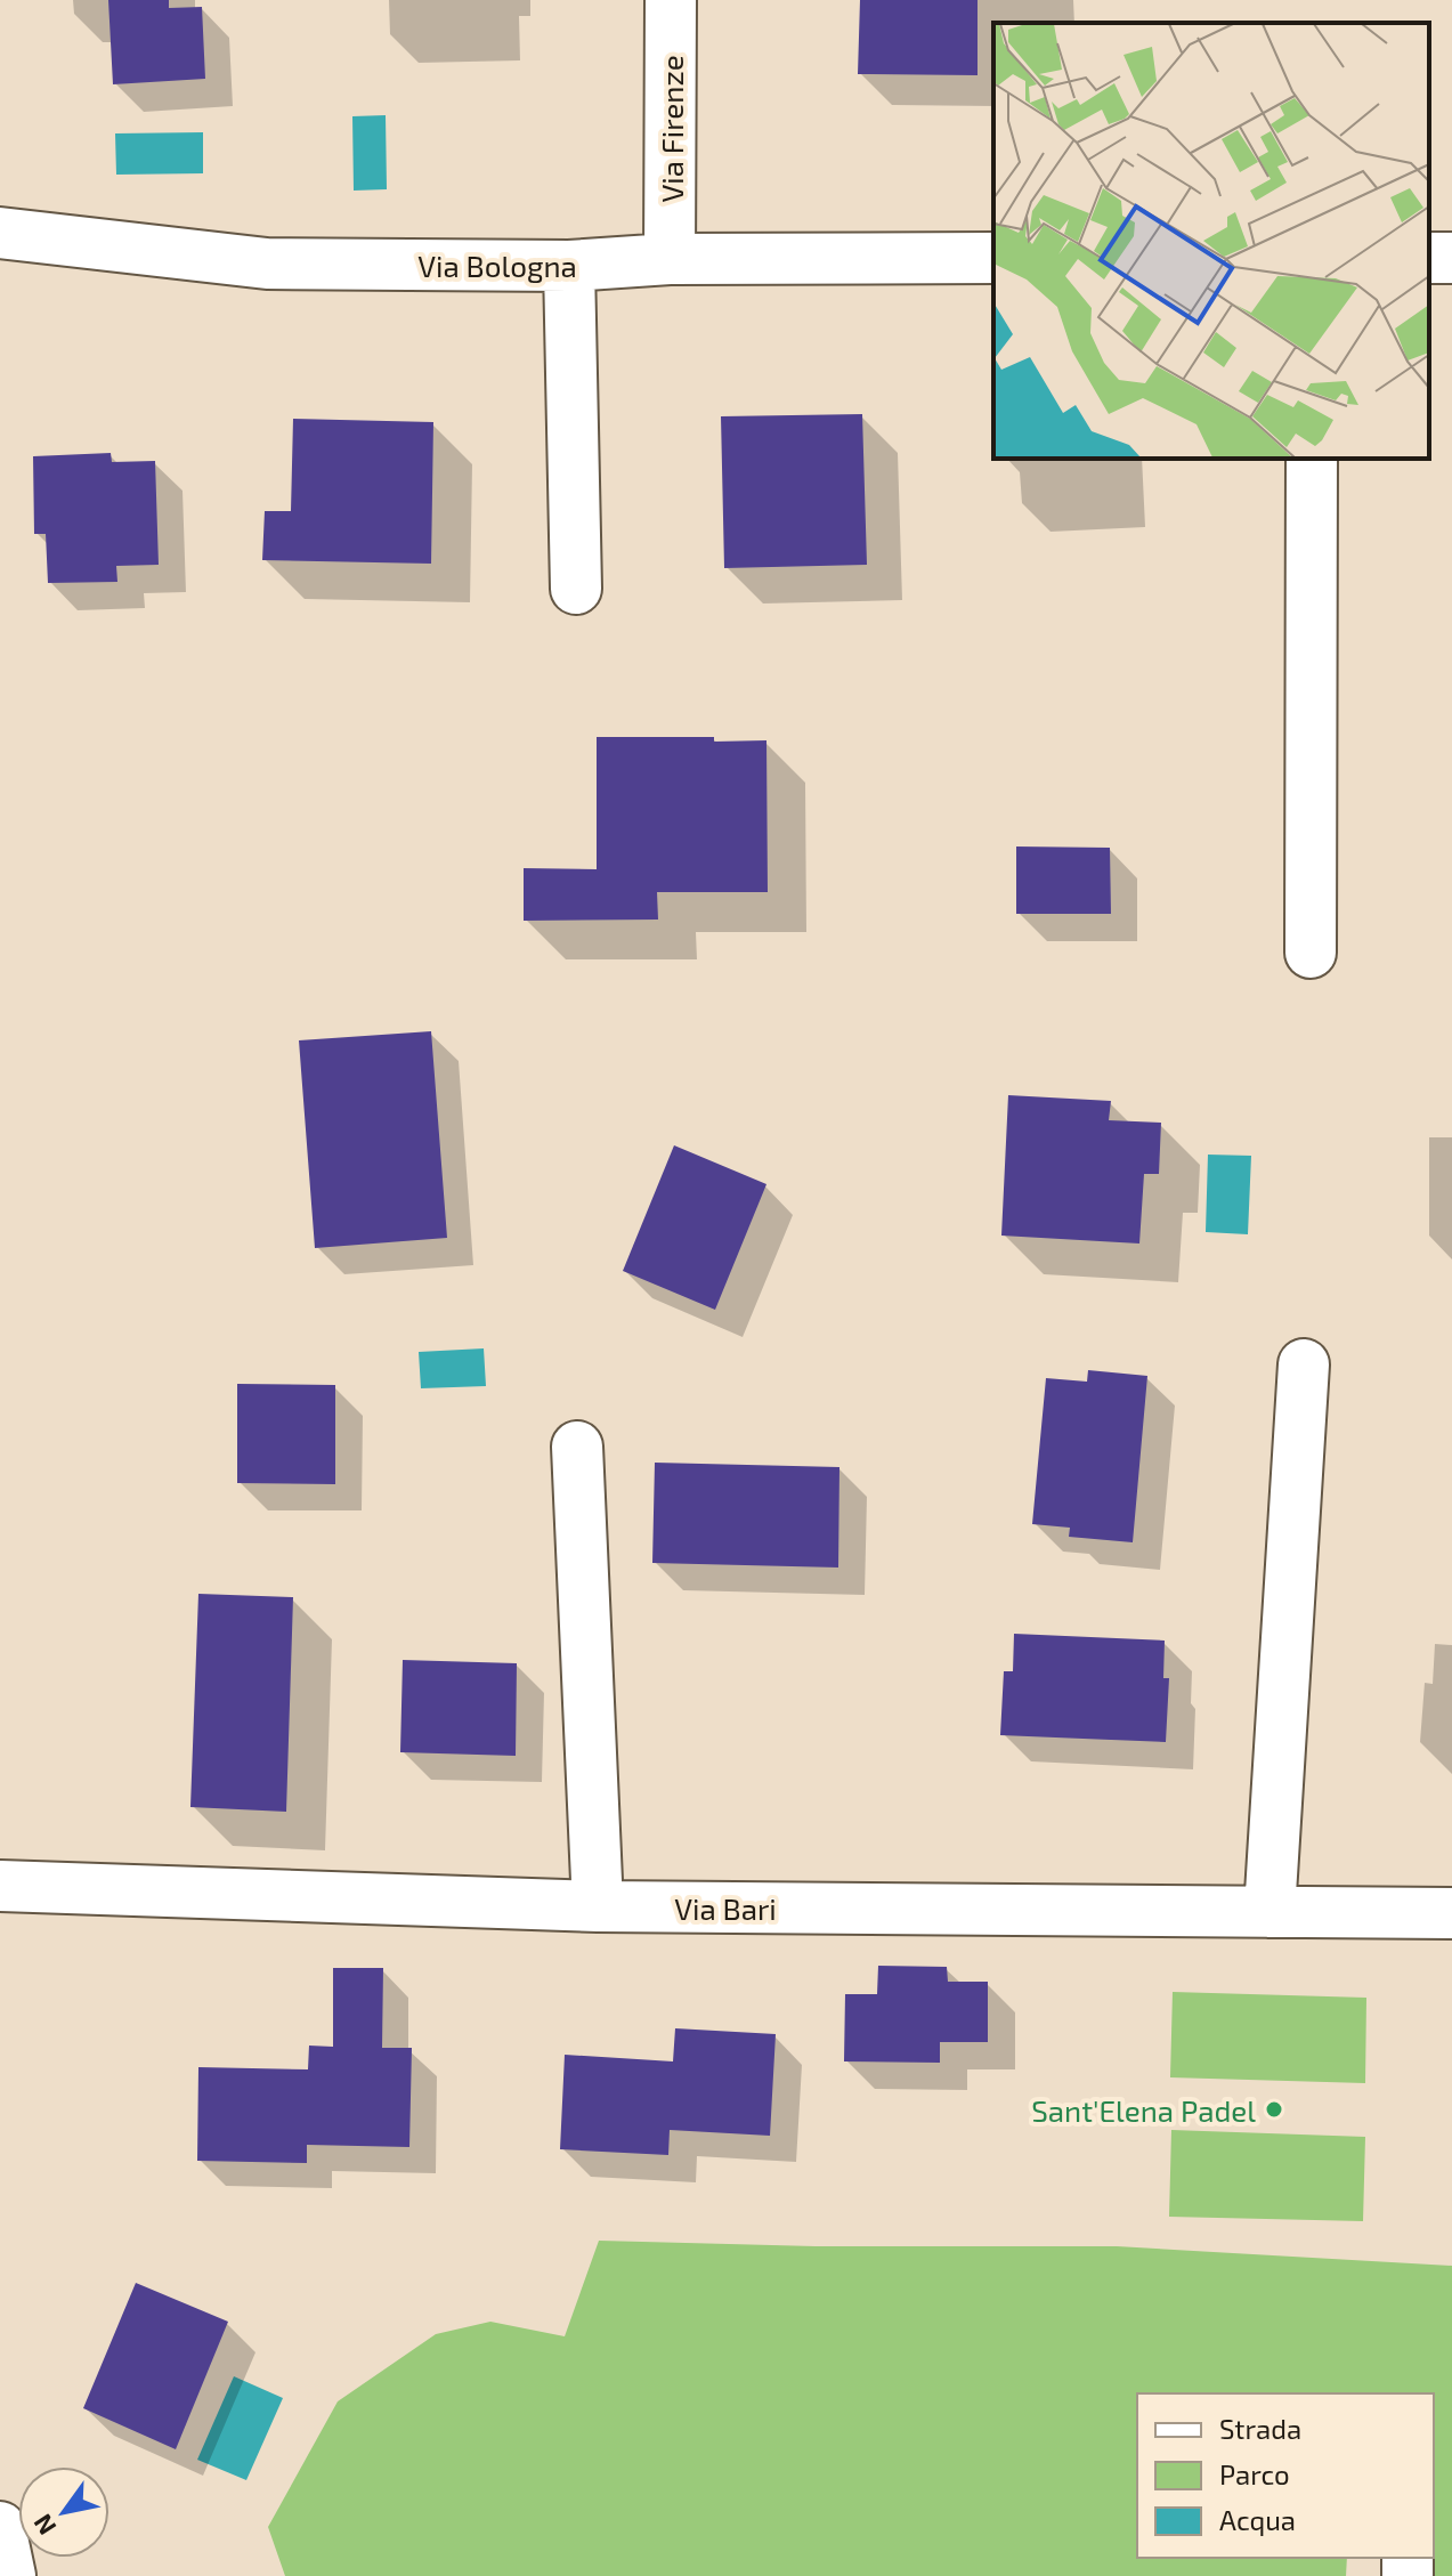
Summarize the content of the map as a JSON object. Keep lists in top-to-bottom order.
{
  "streets": {
    "street": ["Via Firenze", "Via Bologna", "Via Bari"]
  },
  "crossings": [
    ["Via Firenze", "Via Bologna"]
  ],
  "places": ["Sant'Elena Padel"],
  "legend": ["Strada", "Parco", "Acqua"],
  "north": "bottom left"
}
